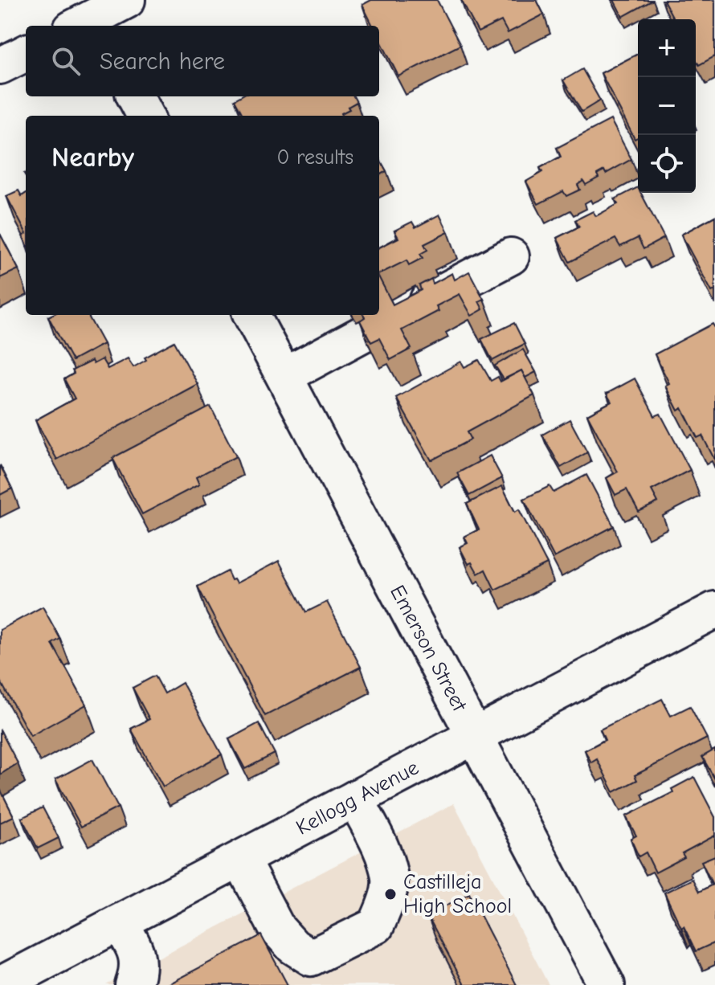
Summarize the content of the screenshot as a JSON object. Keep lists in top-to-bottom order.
{
  "streets": {
    "street": ["Emerson Street", "Kellogg Avenue"]
  },
  "crossings": [
    ["Emerson Street", "Kellogg Avenue"]
  ],
  "places": ["Castilleja High School"],
  "page": {
    "map_buttons": ["+", "−"],
    "search": "Search here",
    "heading": ["Nearby", "0 results"]
  }
}
